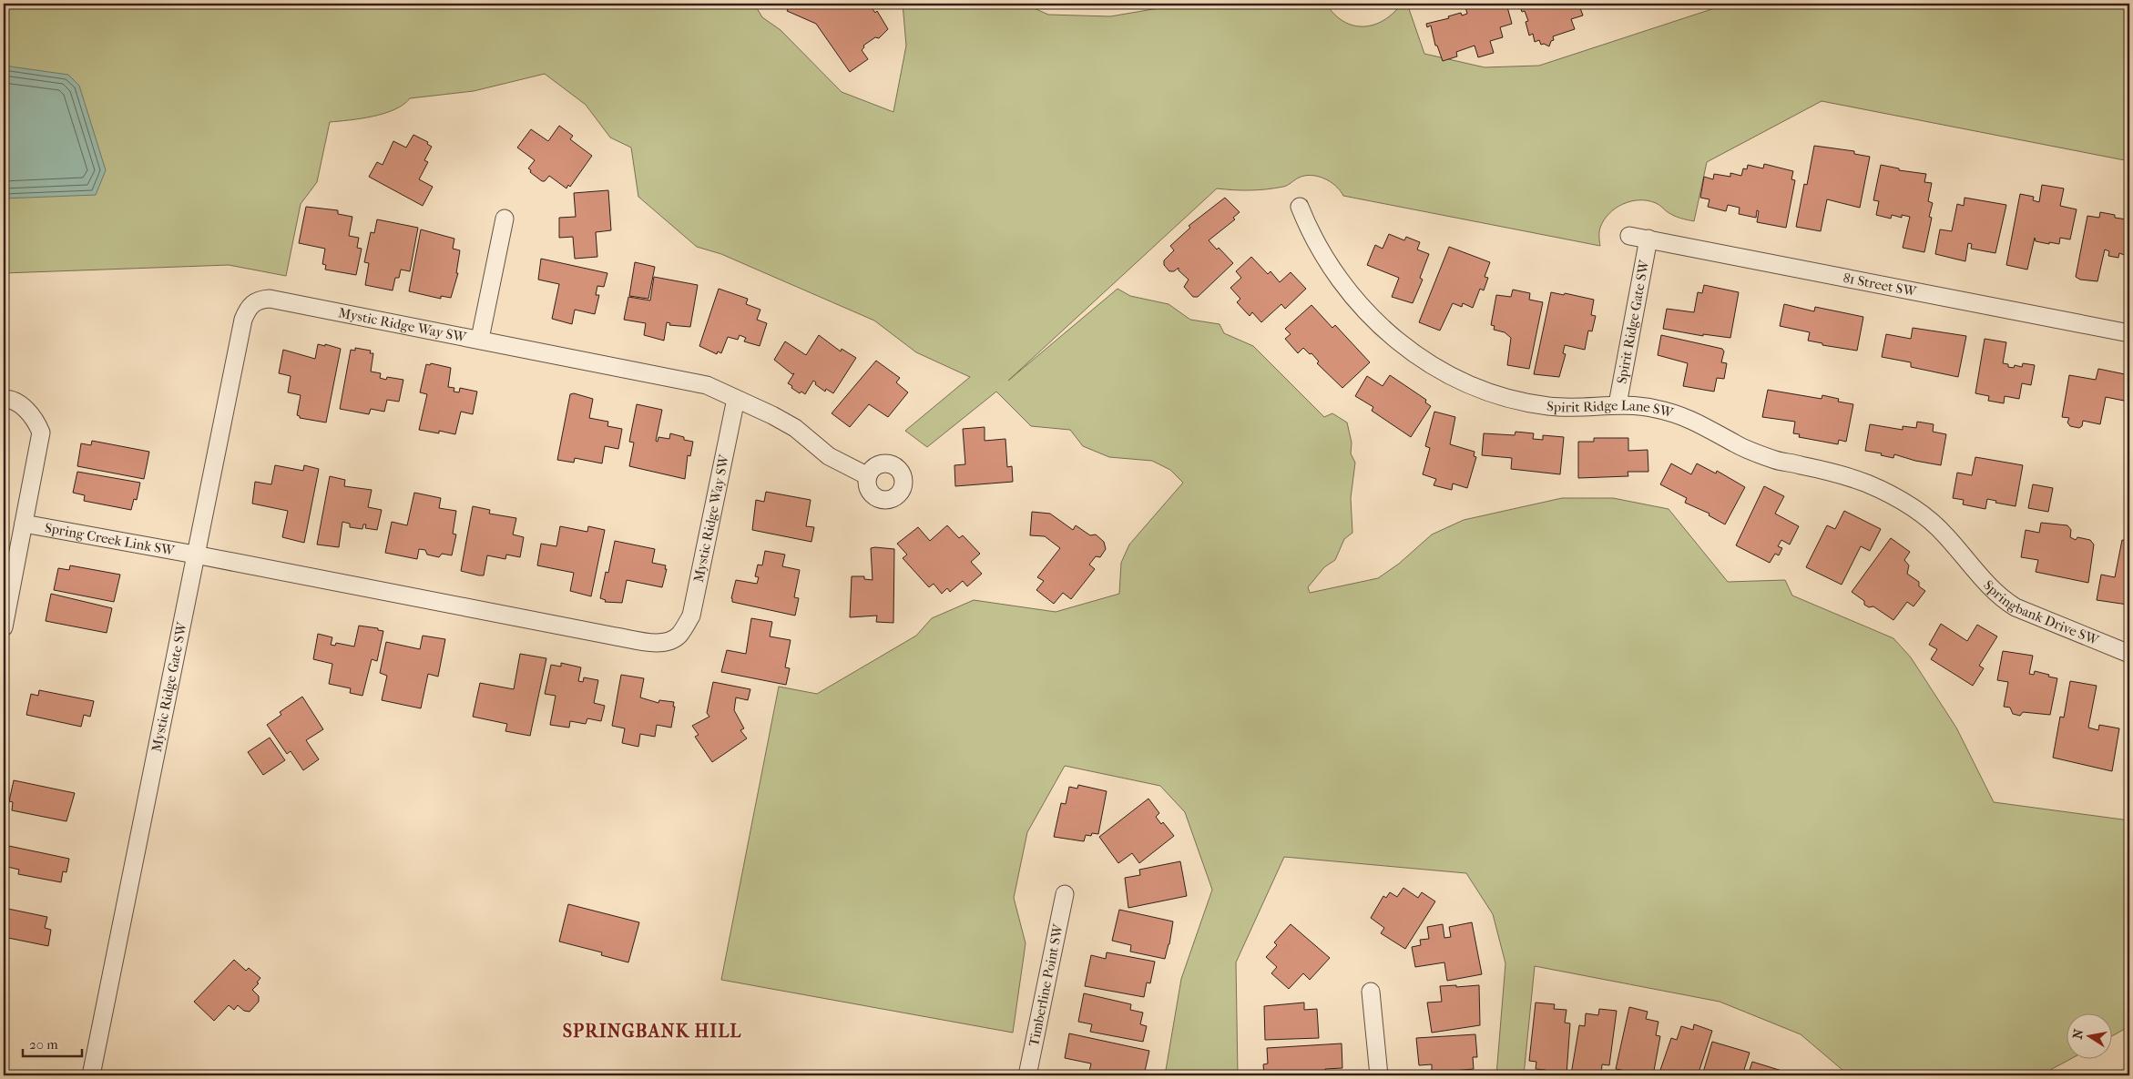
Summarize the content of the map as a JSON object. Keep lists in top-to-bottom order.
{
  "streets": {
    "street": [
      "81 Street SW",
      "Spirit Ridge Gate SW",
      "Mystic Ridge Way SW",
      "Spirit Ridge Lane SW",
      "Spring Creek Link SW",
      "Springbank Drive SW",
      "Mystic Ridge Gate SW",
      "Timberline Point SW"
    ]
  },
  "crossings": [
    ["81 Street SW", "Spirit Ridge Gate SW"],
    ["Spirit Ridge Gate SW", "Spirit Ridge Lane SW"],
    ["Mystic Ridge Way SW", "Spring Creek Link SW"],
    ["Mystic Ridge Way SW", "Mystic Ridge Gate SW"],
    ["Spirit Ridge Lane SW", "Springbank Drive SW"],
    ["Spring Creek Link SW", "Mystic Ridge Gate SW"]
  ],
  "districts": ["SPRINGBANK HILL"],
  "scale_bar": "20 m",
  "north": "left"
}
